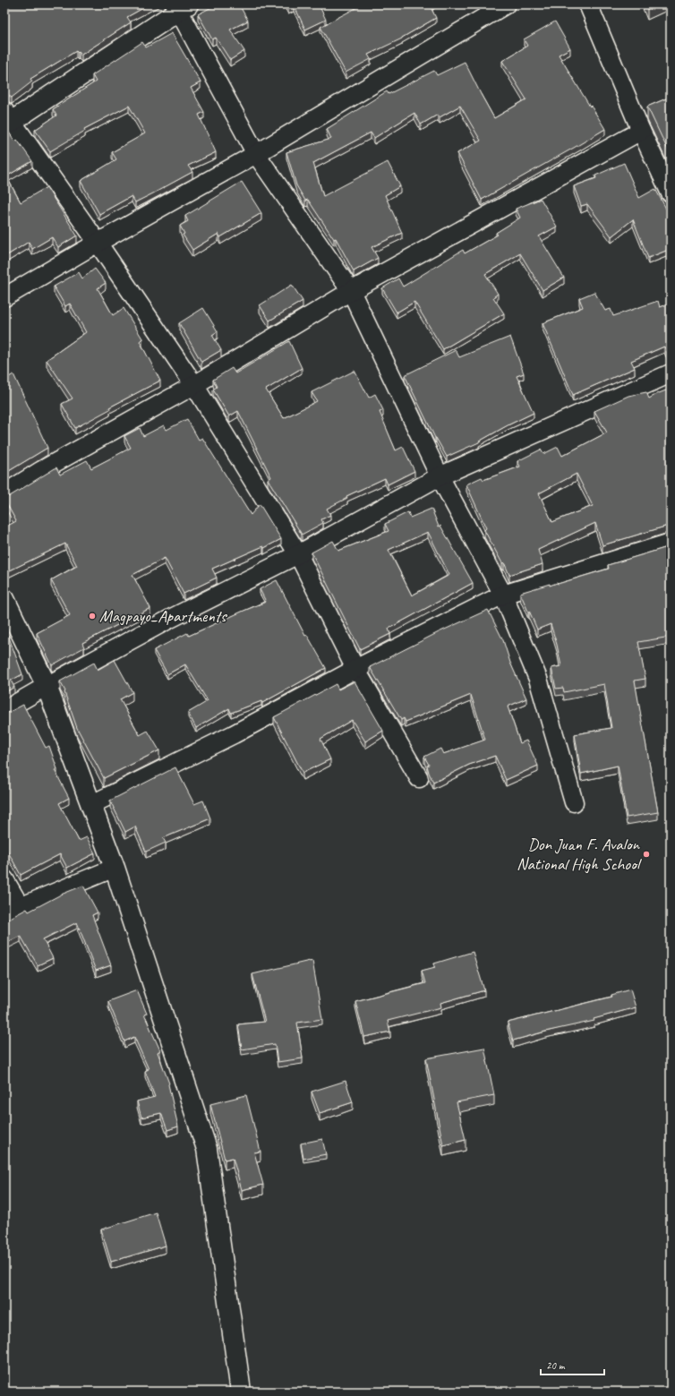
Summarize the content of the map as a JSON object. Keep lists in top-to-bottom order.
{
  "places": ["Magpayo_Apartments", "Don Juan F. Avalon National High School"],
  "scale_bar": "20 m"
}
